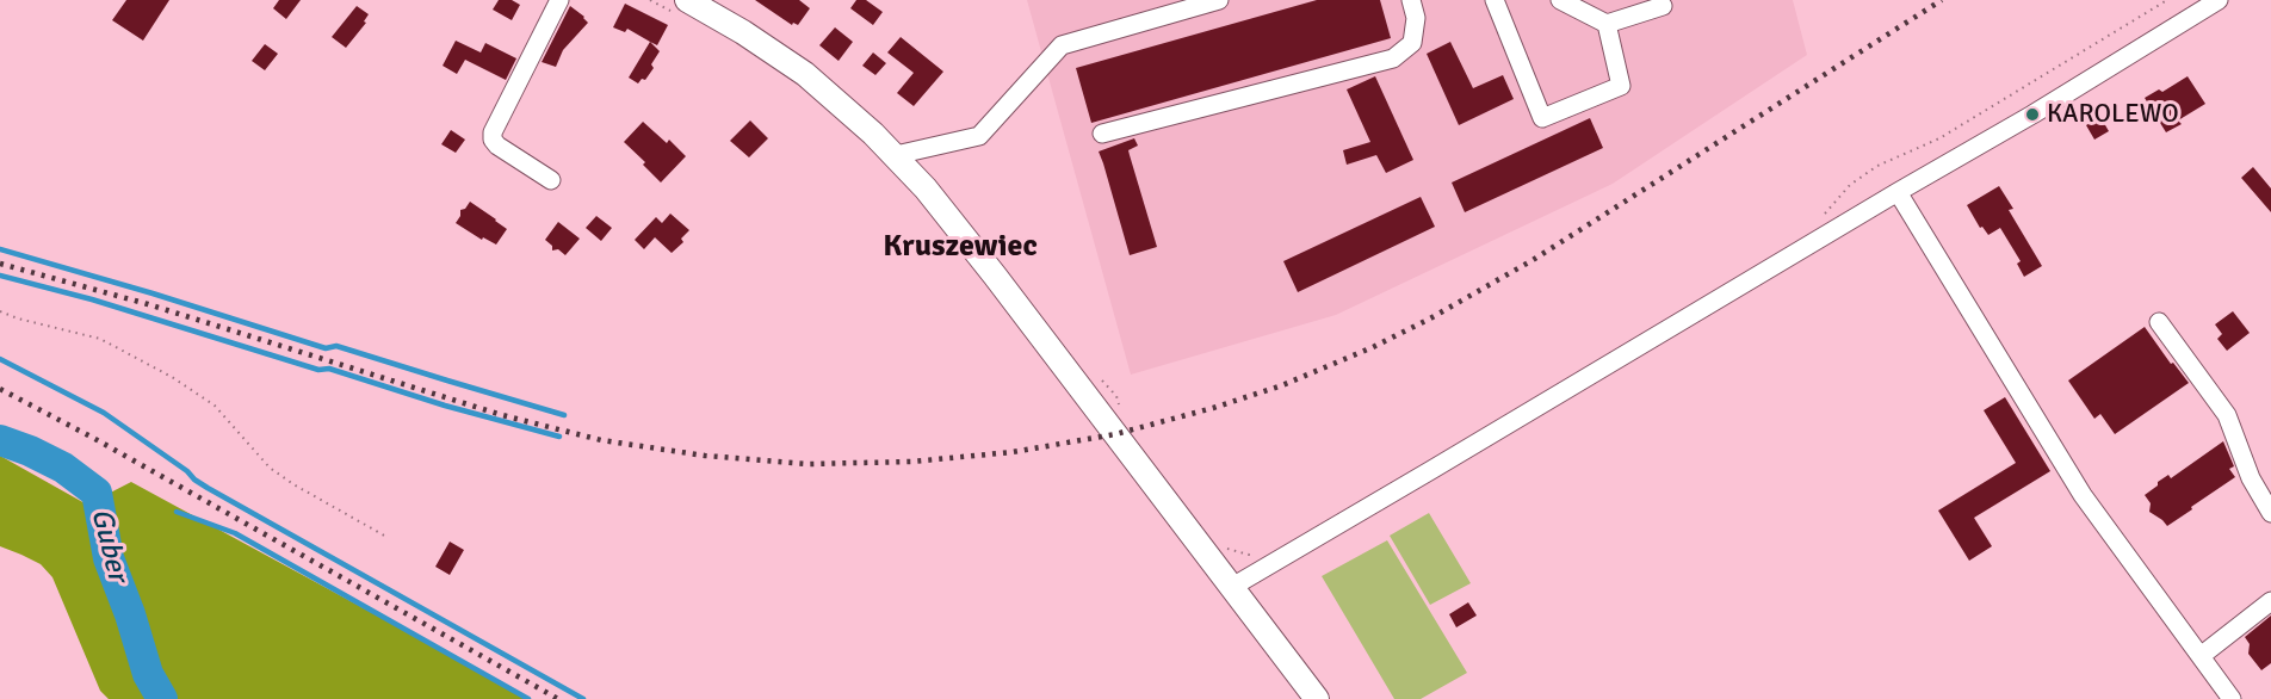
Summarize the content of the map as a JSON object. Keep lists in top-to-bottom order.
{
  "districts": ["Kruszewiec"],
  "water": ["Guber"],
  "places": ["KAROLEWO"]
}
